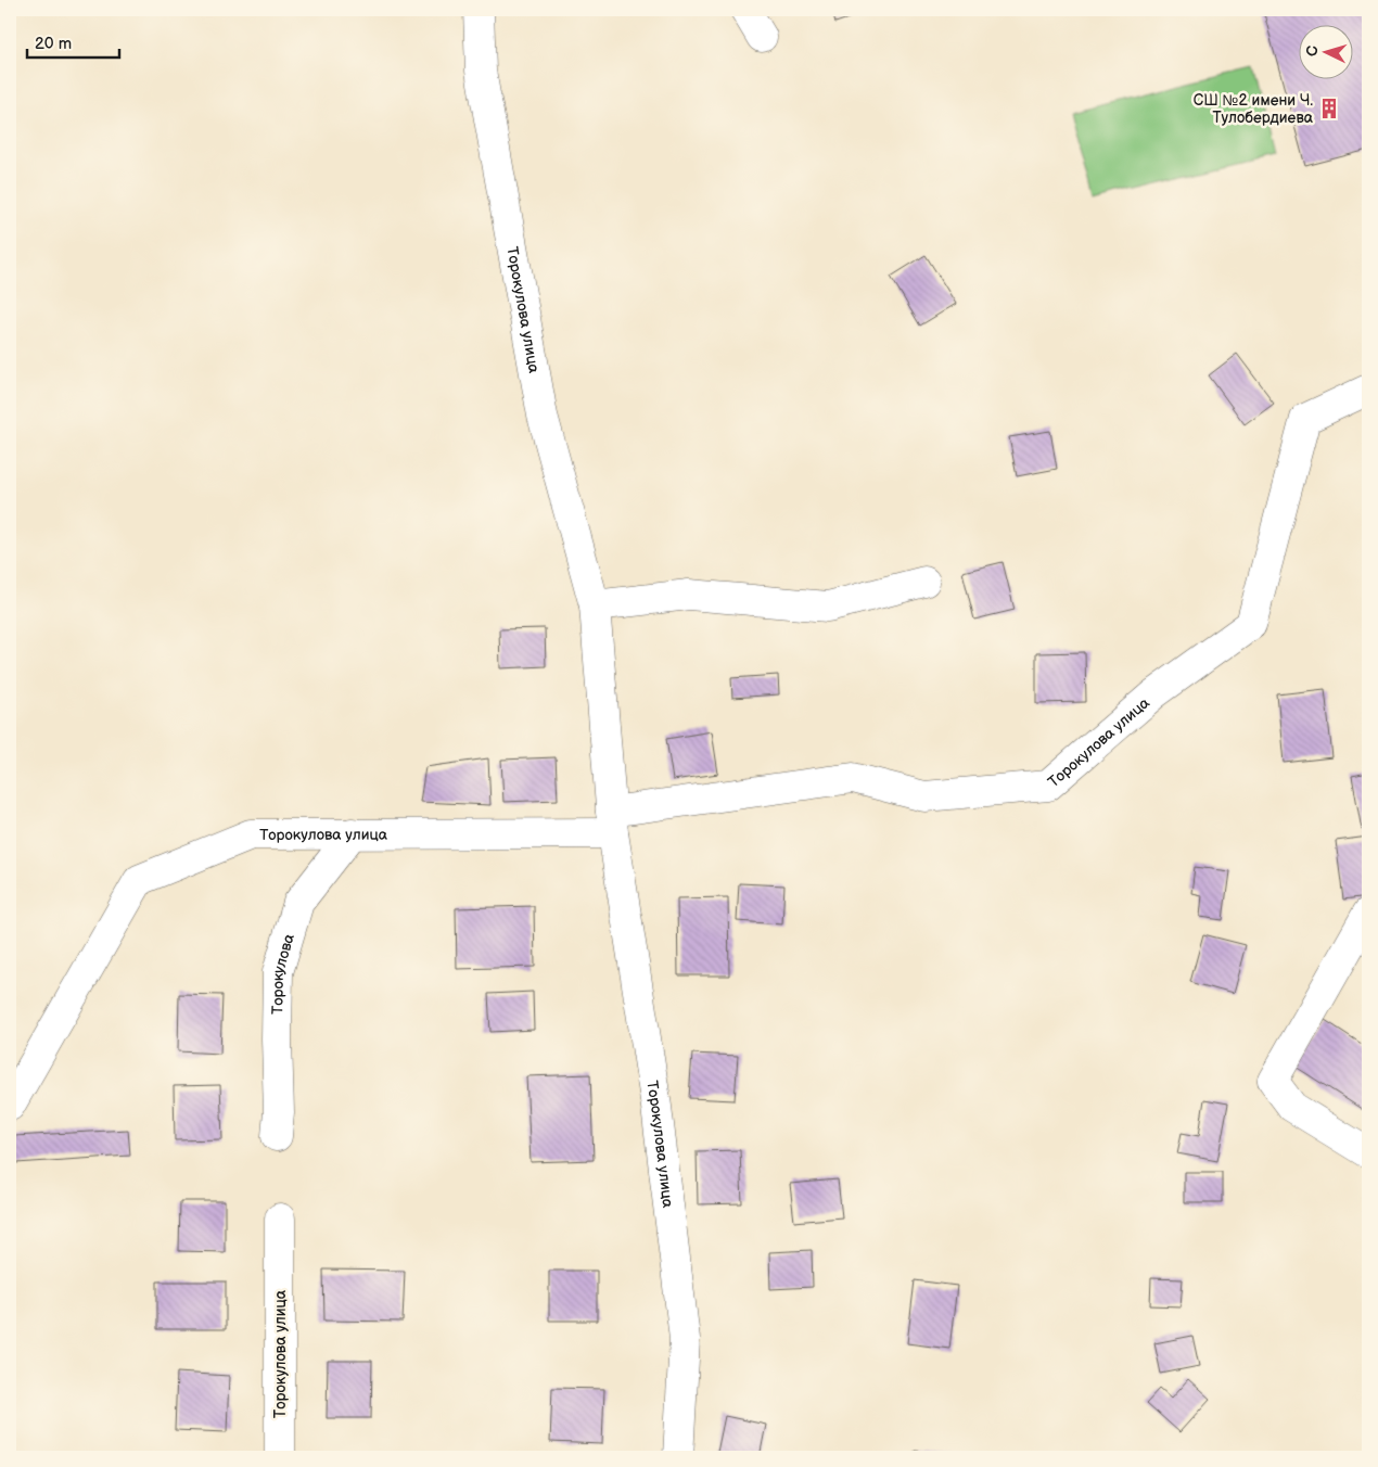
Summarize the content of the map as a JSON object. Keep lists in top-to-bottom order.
{
  "streets": {
    "street": ["Торокулова улица", "Торокулова"]
  },
  "crossings": [
    ["Торокулова улица", "Торокулова"]
  ],
  "places": {
    "building": ["СШ №2 имени Ч. Тулобердиева"]
  },
  "scale_bar": "20 m",
  "north": "left"
}
